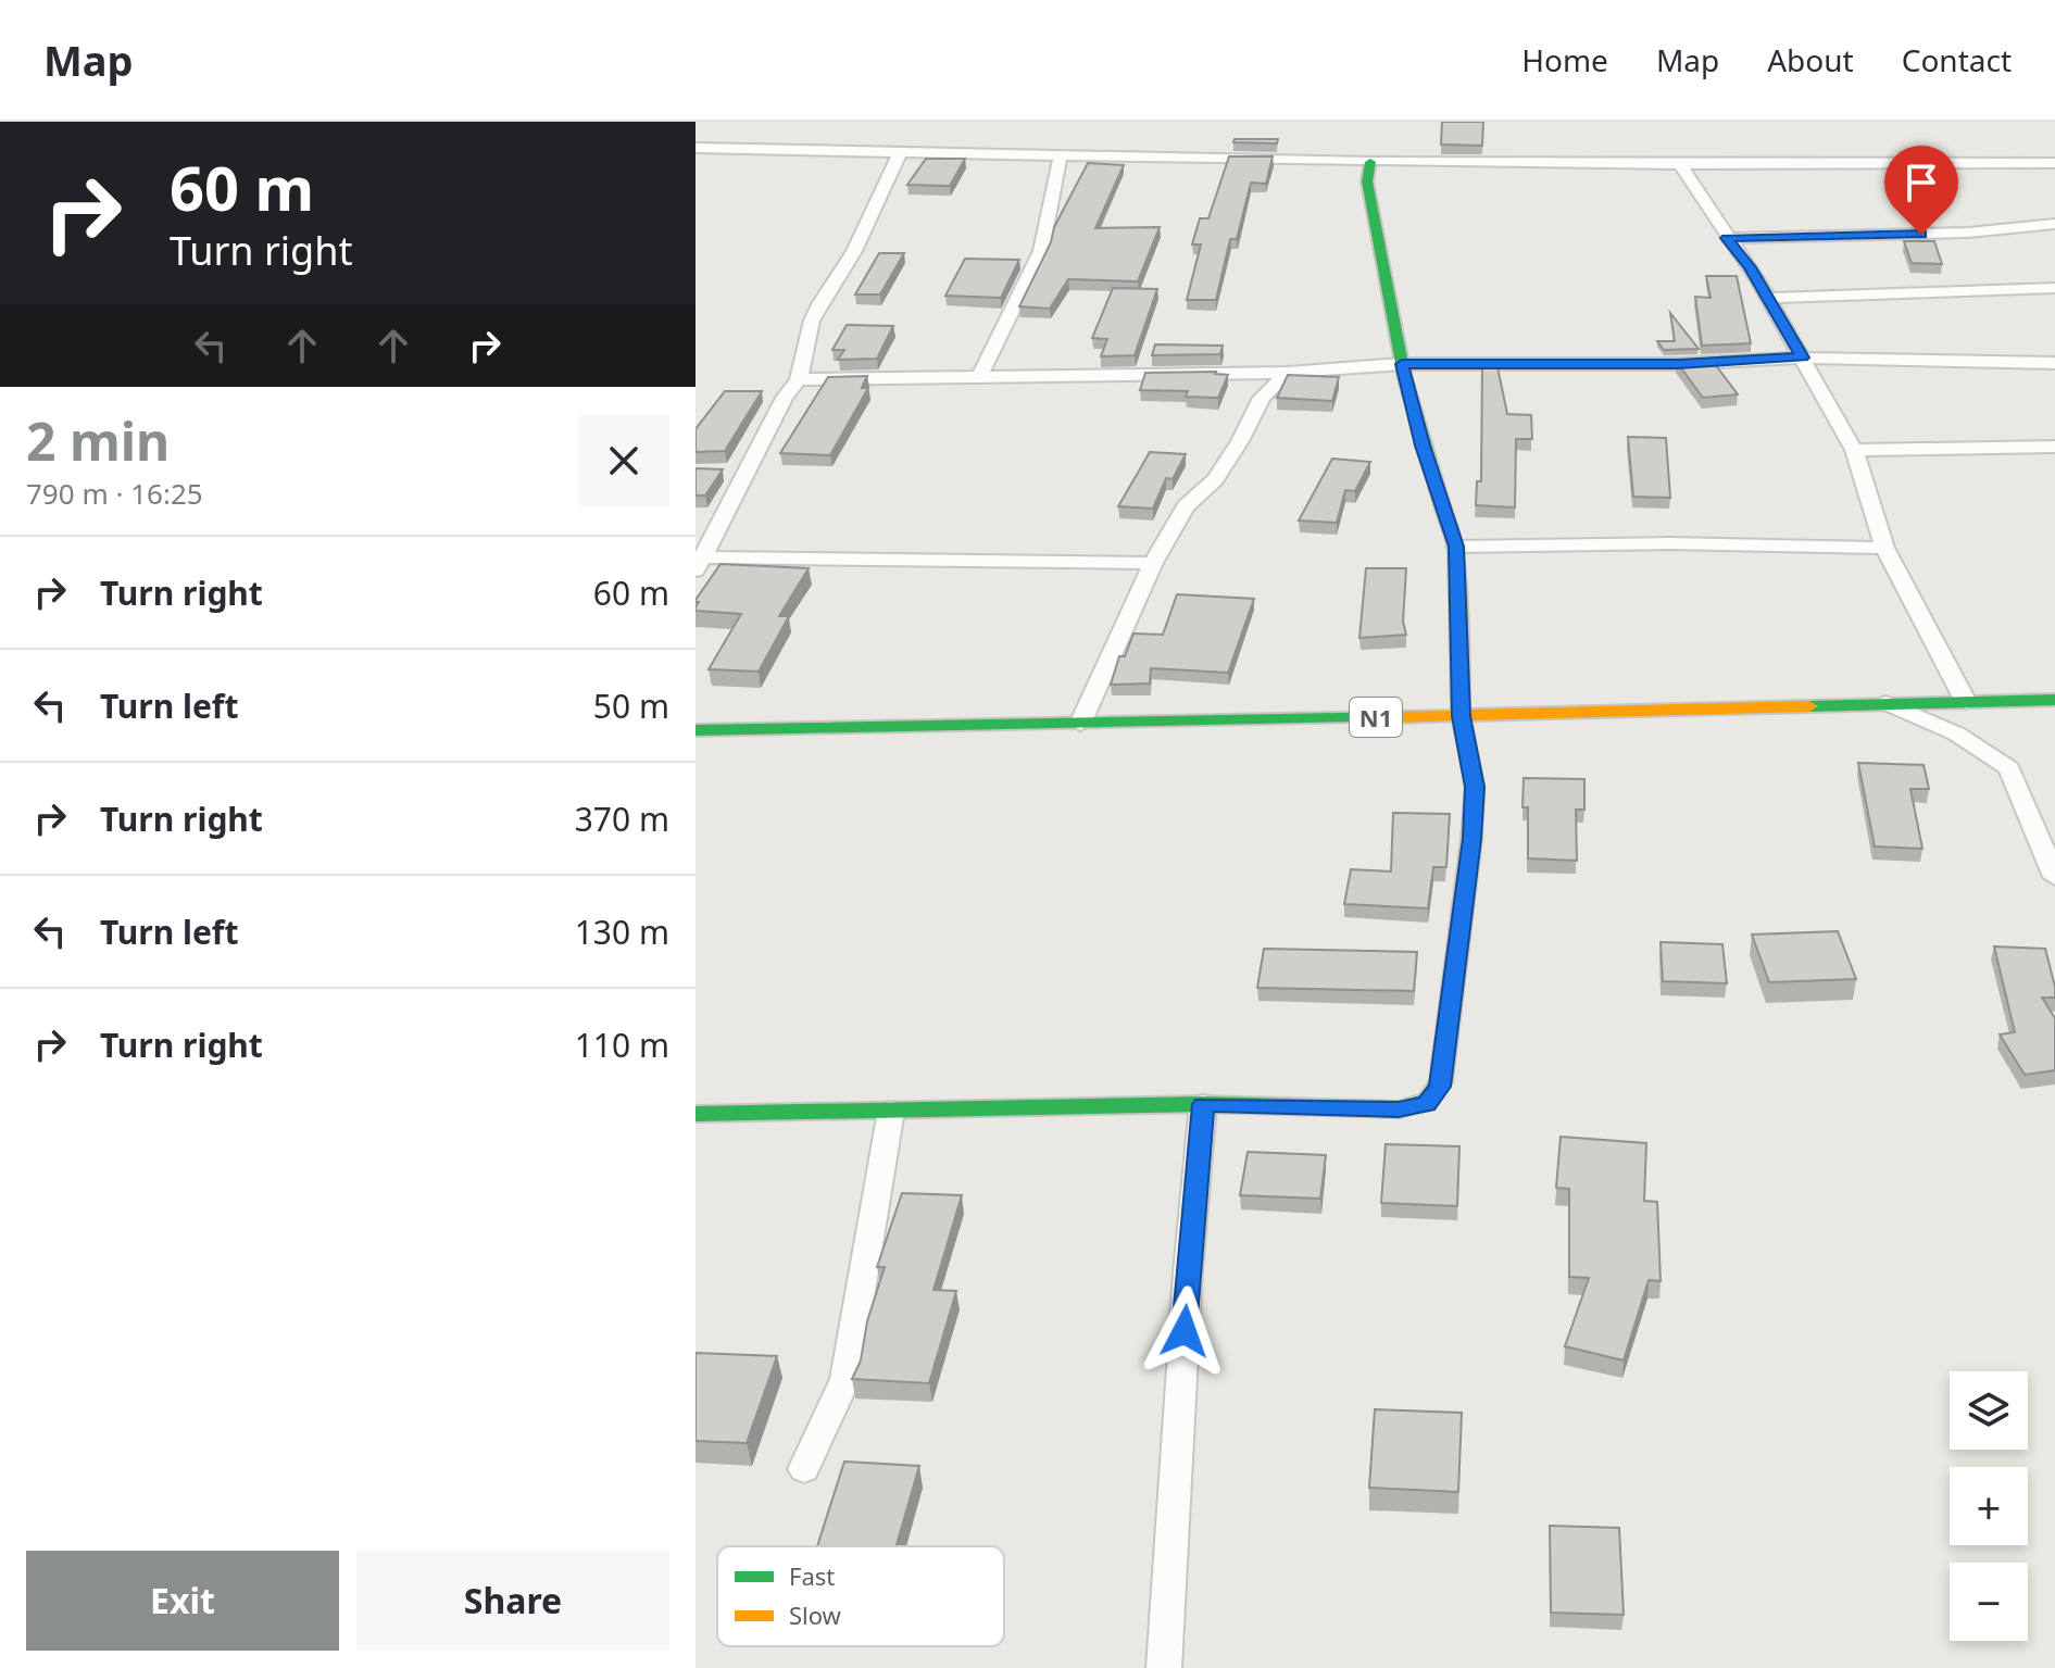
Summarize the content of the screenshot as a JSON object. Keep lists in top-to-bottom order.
{
  "streets": {
    "street": ["N1"]
  },
  "legend": ["Fast", "Slow"],
  "page": {
    "header": "Map",
    "nav": [
      "Home",
      "Map",
      "About",
      "Contact"
    ],
    "turn": ["60 m", "Turn right"],
    "heading": ["2 min", "790 m · 16:25"],
    "list": [
      {
        "name": "Turn right",
        "value": "60 m"
      },
      {
        "name": "Turn left",
        "value": "50 m"
      },
      {
        "name": "Turn right",
        "value": "370 m"
      },
      {
        "name": "Turn left",
        "value": "130 m"
      },
      {
        "name": "Turn right",
        "value": "110 m"
      }
    ],
    "map_buttons": ["+", "−"],
    "buttons": ["Exit", "Share"]
  }
}
